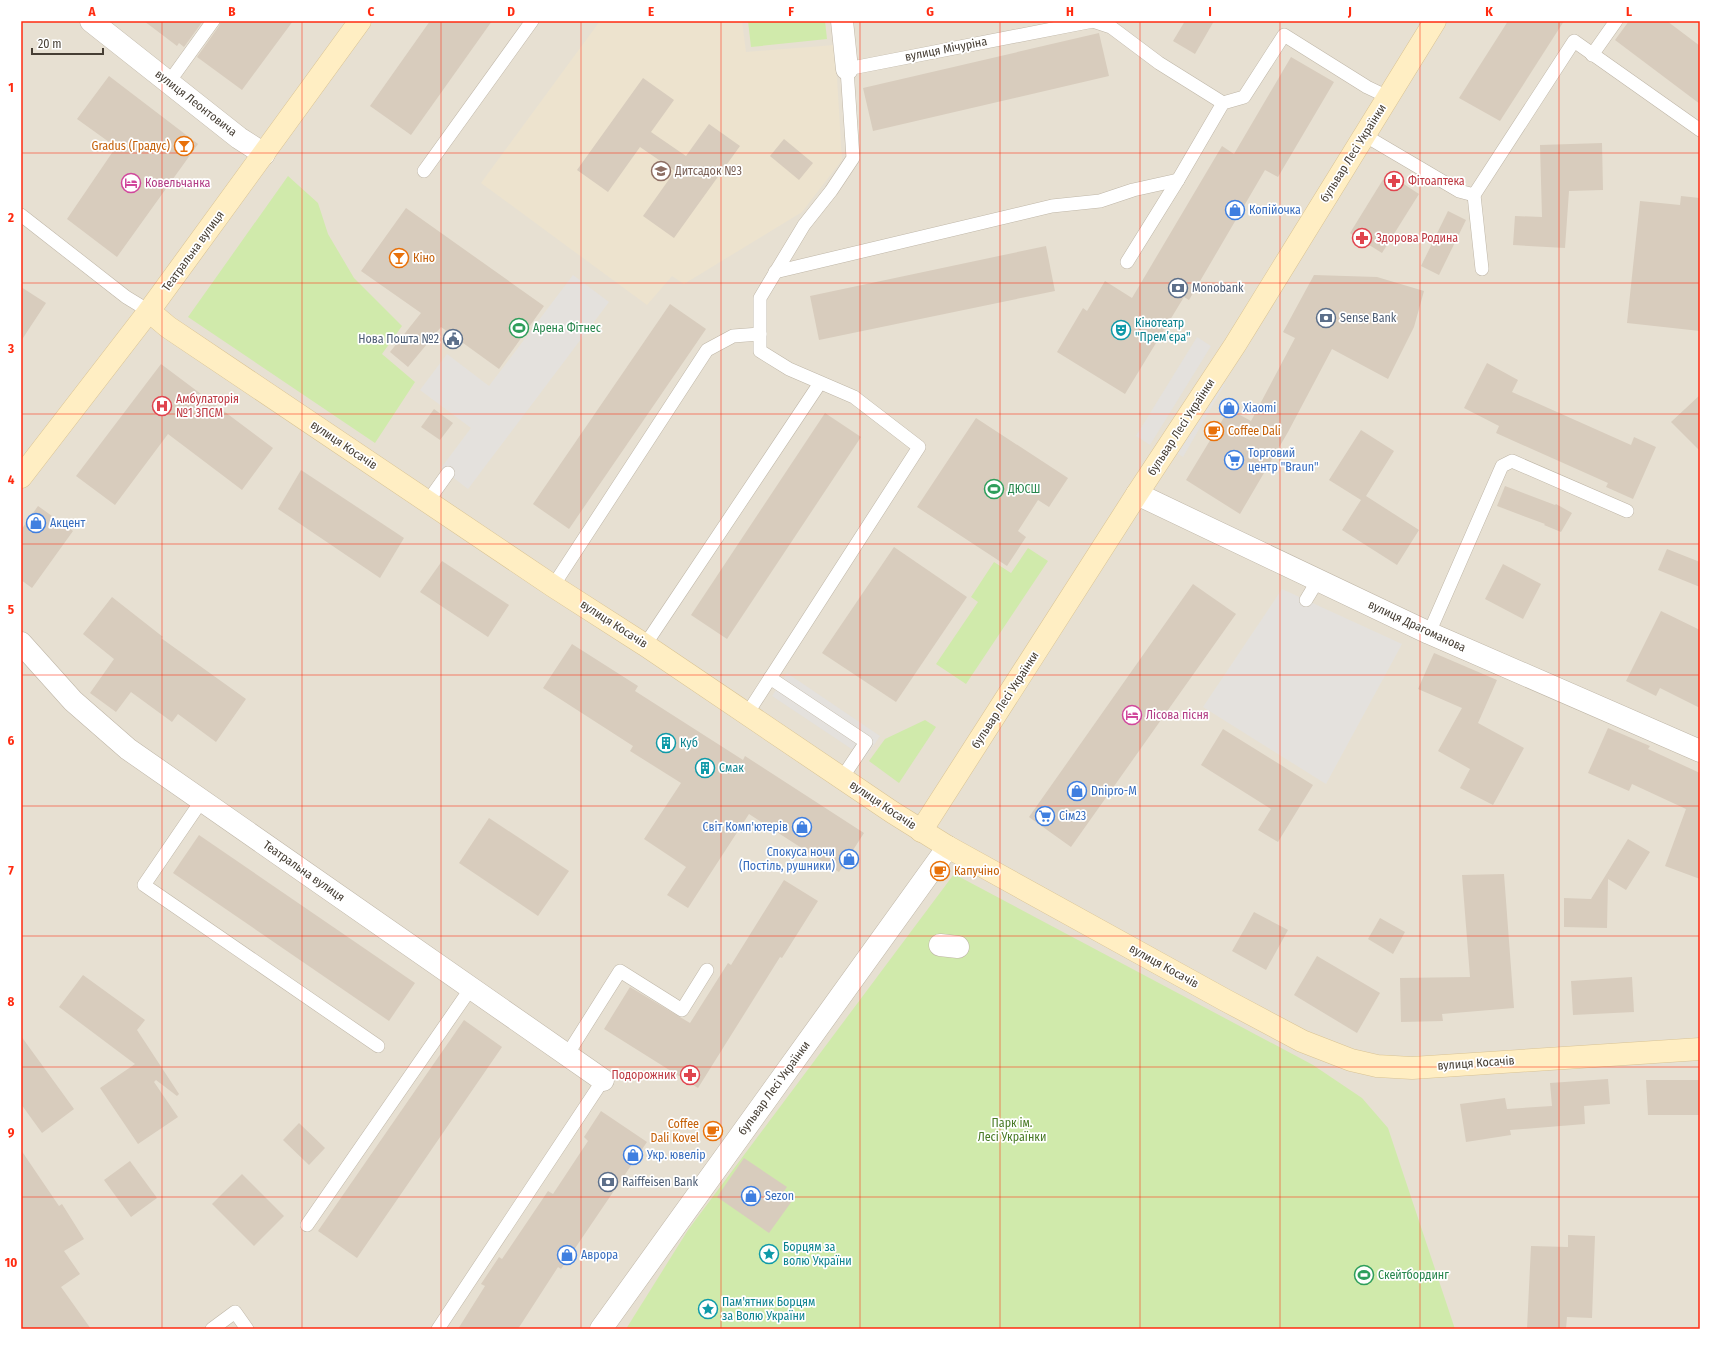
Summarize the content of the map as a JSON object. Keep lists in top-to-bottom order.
{
  "streets": {
    "street": [
      "вулиця Леонтовича",
      "бульвар Лесі Українки",
      "Театральна вулиця",
      "вулиця Косачів",
      "вулиця Драгоманова"
    ],
    "lane": ["вулиця Мічуріна"]
  },
  "crossings": [
    ["вулиця Леонтовича", "Театральна вулиця"],
    ["бульвар Лесі Українки", "вулиця Косачів"],
    ["бульвар Лесі Українки", "вулиця Драгоманова"],
    ["Театральна вулиця", "вулиця Косачів"]
  ],
  "parks": ["Парк ім. Лесі Українки"],
  "places": {
    "bar": ["Gradus (Градус)", "Кіно"],
    "school or university": ["Дитсадок №3"],
    "pharmacy": ["Фітоаптека", "Здорова Родина", "Подорожник"],
    "hotel": ["Ковельчанка", "Лісова пісня"],
    "shop": [
      "Копійочка",
      "Xiaomi",
      "Акцент",
      "Dnipro-M",
      "Світ Комп'ютерів",
      "Спокуса ночи (Постіль, рушники)",
      "Укр. ювелір",
      "Sezon",
      "Аврора"
    ],
    "bank": ["Monobank", "Sense Bank", "Raiffeisen Bank"],
    "sports": ["Арена Фітнес", "ДЮСШ", "Скейтбординг"],
    "theatre": ["Кінотеатр \"Прем’єра\""],
    "public building": ["Нова Пошта №2"],
    "hospital": ["Амбулаторія №1 ЗПСМ"],
    "cafe": ["Coffee Dali", "Капучіно", "Coffee Dali Kovel"],
    "supermarket": ["Торговий центр \"Braun\"", "Сім23"],
    "building": ["Куб", "Смак"],
    "place": ["Борцям за волю України", "Пам'ятник Борцям за Волю України"]
  },
  "scale_bar": "20 m",
  "grid": {
    "columns": [
      "A",
      "B",
      "C",
      "D",
      "E",
      "F",
      "G",
      "H",
      "I",
      "J",
      "K",
      "L"
    ],
    "rows": [
      "1",
      "2",
      "3",
      "4",
      "5",
      "6",
      "7",
      "8",
      "9",
      "10"
    ]
  }
}
